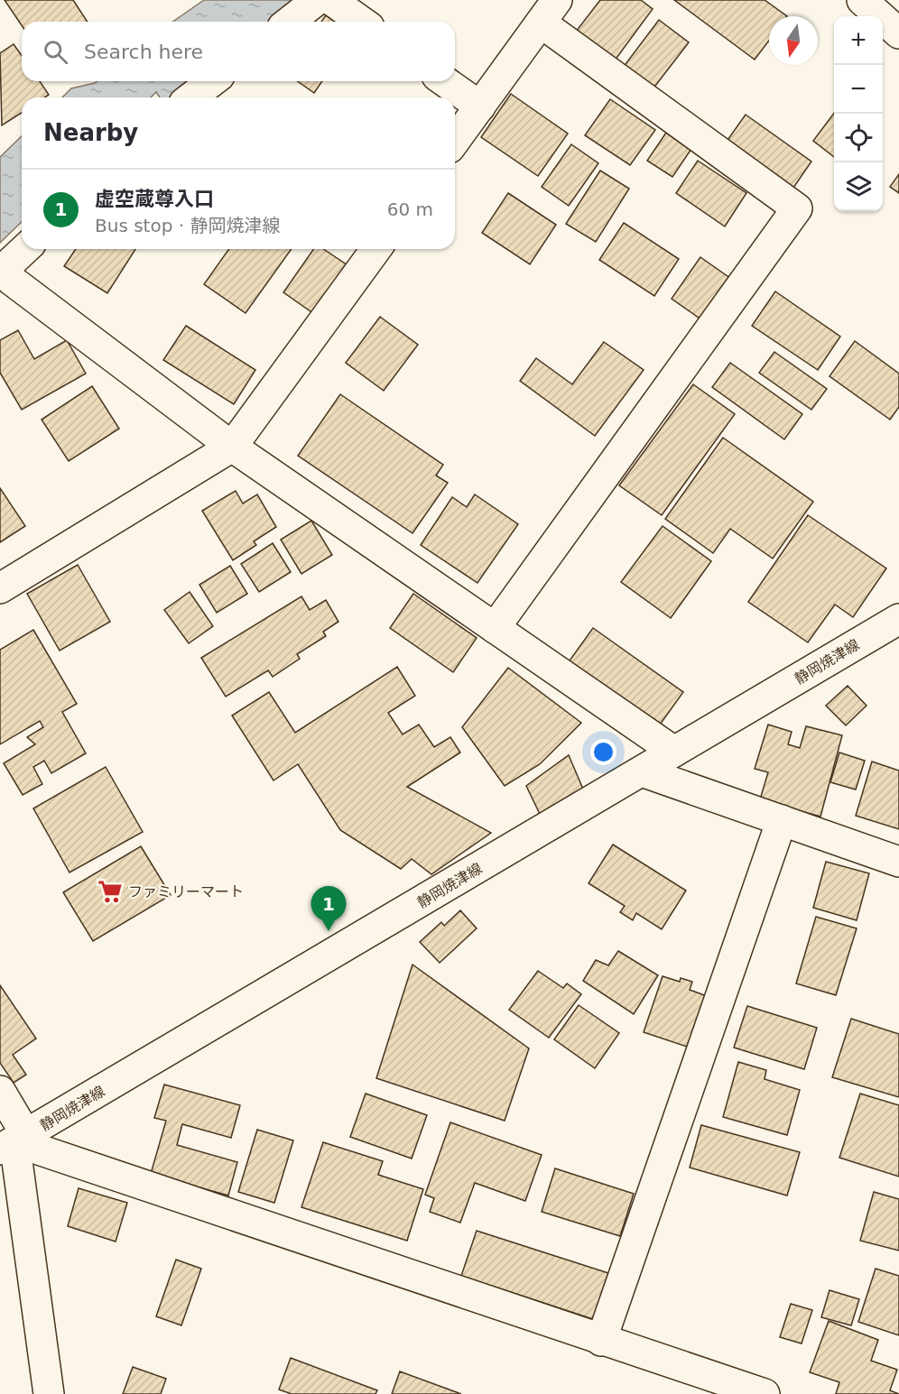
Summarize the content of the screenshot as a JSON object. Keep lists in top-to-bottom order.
{
  "streets": {
    "street": ["静岡焼津線"]
  },
  "places": {
    "supermarket": ["ファミリーマート"]
  },
  "north": "bottom",
  "page": {
    "map_buttons": ["+", "−"],
    "search": "Search here",
    "heading": "Nearby",
    "list": [
      {
        "mark": "1",
        "name": "虚空蔵尊入口",
        "note": "Bus stop · 静岡焼津線",
        "value": "60 m"
      }
    ],
    "pins": "1"
  }
}
